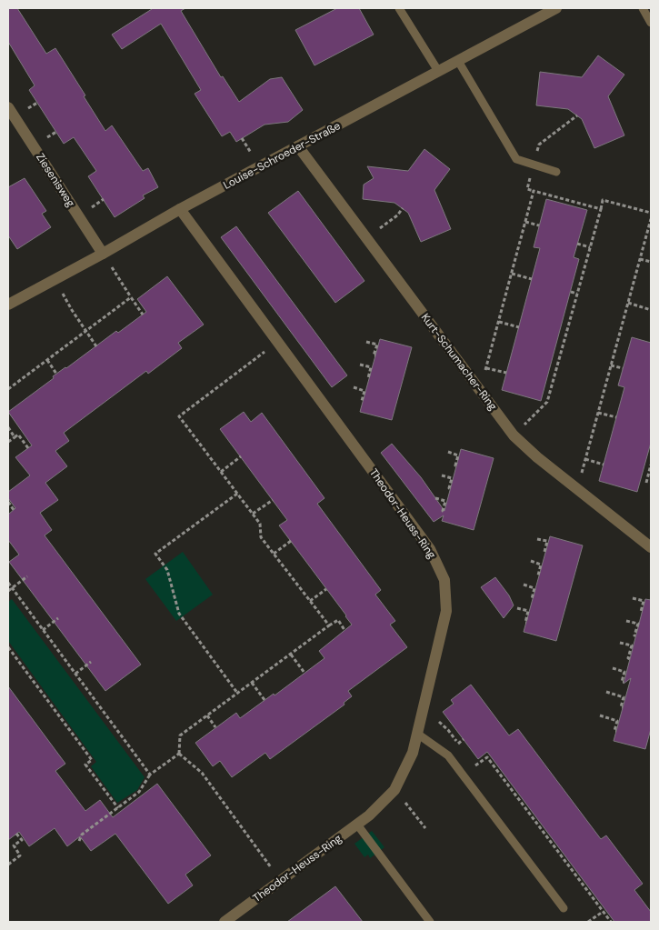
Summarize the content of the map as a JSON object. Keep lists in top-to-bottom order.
{
  "streets": {
    "street": [
      "Louise-Schroeder-Straße",
      "Ziesenisweg",
      "Kurt-Schumacher-Ring",
      "Theodor-Heuss-Ring"
    ]
  },
  "crossings": [
    ["Louise-Schroeder-Straße", "Ziesenisweg"],
    ["Louise-Schroeder-Straße", "Kurt-Schumacher-Ring"],
    ["Louise-Schroeder-Straße", "Theodor-Heuss-Ring"]
  ]
}
